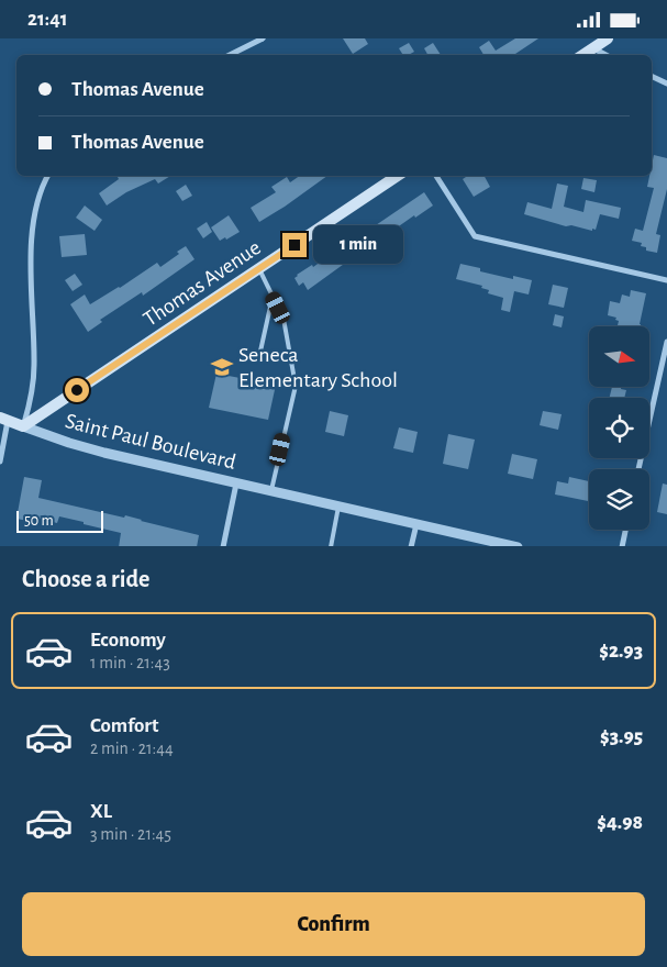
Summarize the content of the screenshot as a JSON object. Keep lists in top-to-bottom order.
{
  "streets": {
    "main road": ["Thomas Avenue", "Saint Paul Boulevard"]
  },
  "crossings": [
    ["Thomas Avenue", "Saint Paul Boulevard"]
  ],
  "places": {
    "school or university": ["Seneca Elementary School"]
  },
  "scale_bar": "50 m",
  "north": "right",
  "page": {
    "status": "21:41",
    "banner": ["Thomas Avenue", "Thomas Avenue"],
    "bubble": "1 min",
    "scale": "50 m",
    "heading": "Choose a ride",
    "list": [
      {
        "name": "Economy",
        "note": "1 min · 21:43",
        "value": "$2.93"
      },
      {
        "name": "Comfort",
        "note": "2 min · 21:44",
        "value": "$3.95"
      },
      {
        "name": "XL",
        "note": "3 min · 21:45",
        "value": "$4.98"
      }
    ],
    "buttons": "Confirm"
  }
}
